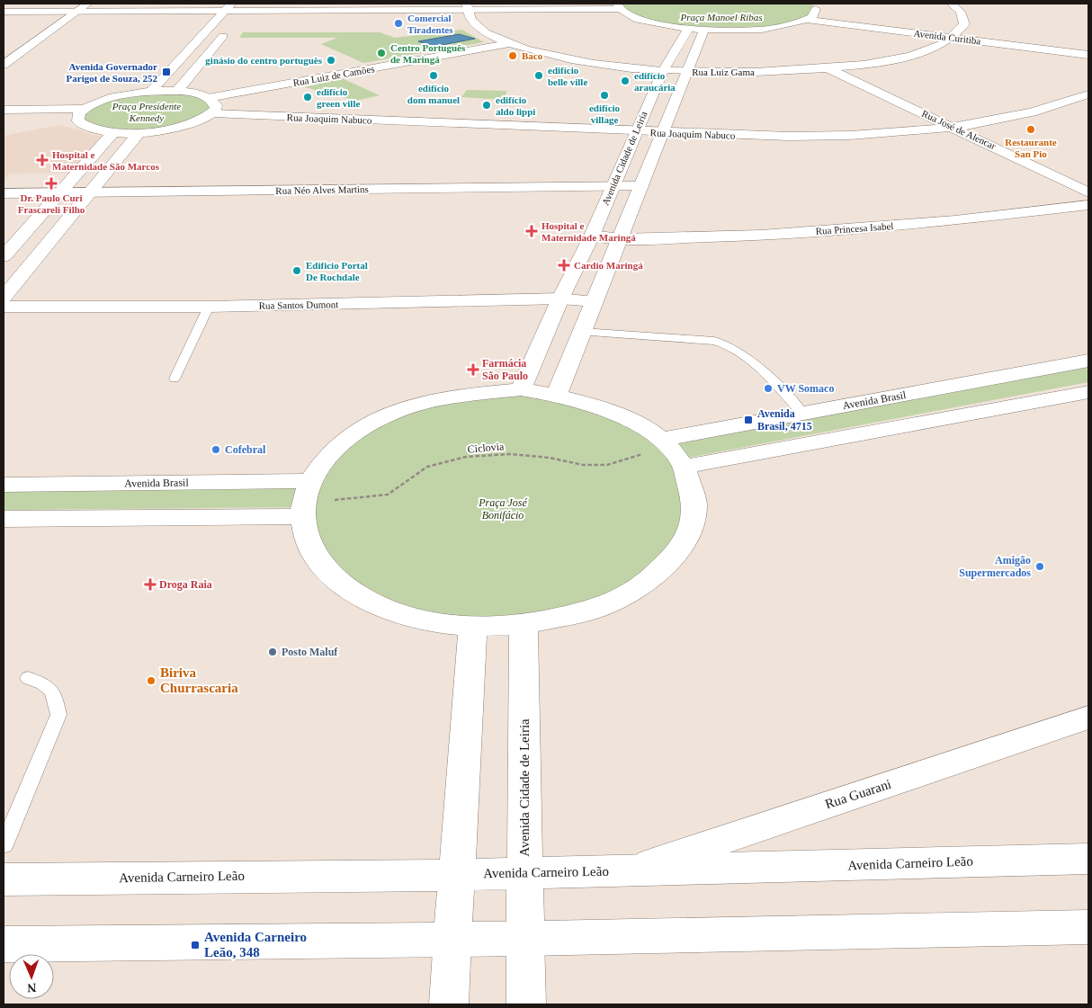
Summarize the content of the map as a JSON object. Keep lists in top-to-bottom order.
{
  "streets": {
    "main road": [
      "Avenida Curitiba",
      "Rua Luiz Gama",
      "Rua Luiz de Camões",
      "Rua Joaquim Nabuco",
      "Rua José de Alencar",
      "Avenida Cidade de Leiria",
      "Rua Néo Alves Martins",
      "Rua Princesa Isabel",
      "Rua Santos Dumont",
      "Avenida Brasil",
      "Rua Guarani",
      "Avenida Carneiro Leão"
    ],
    "path": ["Ciclovia"]
  },
  "crossings": [
    ["Avenida Curitiba", "Rua Luiz Gama"],
    ["Rua Luiz Gama", "Rua Luiz de Camões"],
    ["Rua Luiz Gama", "Rua José de Alencar"],
    ["Rua Luiz Gama", "Avenida Cidade de Leiria"],
    ["Rua Joaquim Nabuco", "Rua José de Alencar"],
    ["Rua Joaquim Nabuco", "Avenida Cidade de Leiria"],
    ["Avenida Cidade de Leiria", "Rua Néo Alves Martins"],
    ["Avenida Cidade de Leiria", "Rua Princesa Isabel"],
    ["Avenida Cidade de Leiria", "Rua Santos Dumont"],
    ["Avenida Cidade de Leiria", "Avenida Carneiro Leão"],
    ["Avenida Brasil", "Ciclovia"],
    ["Rua Guarani", "Avenida Carneiro Leão"]
  ],
  "parks": ["Praça Manoel Ribas", "Praça Presidente Kennedy", "Praça José Bonifácio"],
  "places": {
    "other": [
      "Comercial Tiradentes",
      "Centro Português de Maringá",
      "Baco",
      "ginásio do centro português",
      "edifício dom manuel",
      "edifício belle ville",
      "edifício araucária",
      "edifício village",
      "edifício green ville",
      "edifício aldo lippi",
      "Restaurante San Pio",
      "Edificio Portal De Rochdale",
      "VW Somaco",
      "Cofebral",
      "Amigão Supermercados",
      "Posto Maluf",
      "Biriva Churrascaria"
    ],
    "transit": ["Avenida Governador Parigot de Souza, 252", "Avenida Brasil, 4715", "Avenida Carneiro Leão, 348"],
    "health": [
      "Hospital e Maternidade São Marcos",
      "Dr. Paulo Curi Frascareli Filho",
      "Hospital e Maternidade Maringá",
      "Cardio Maringá",
      "Farmácia São Paulo",
      "Droga Raia"
    ]
  },
  "north": "bottom"
}
